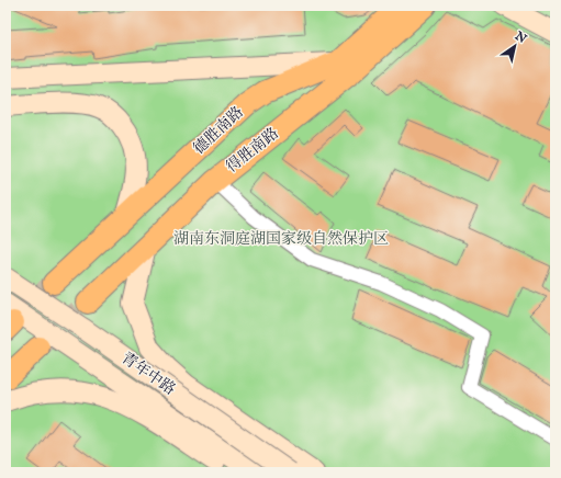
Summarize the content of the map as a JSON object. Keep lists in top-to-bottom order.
{
  "streets": {
    "main road": ["德胜南路", "得胜南路", "青年中路"]
  },
  "parks": ["湖南东洞庭湖国家级自然保护区"],
  "north": "top right"
}
